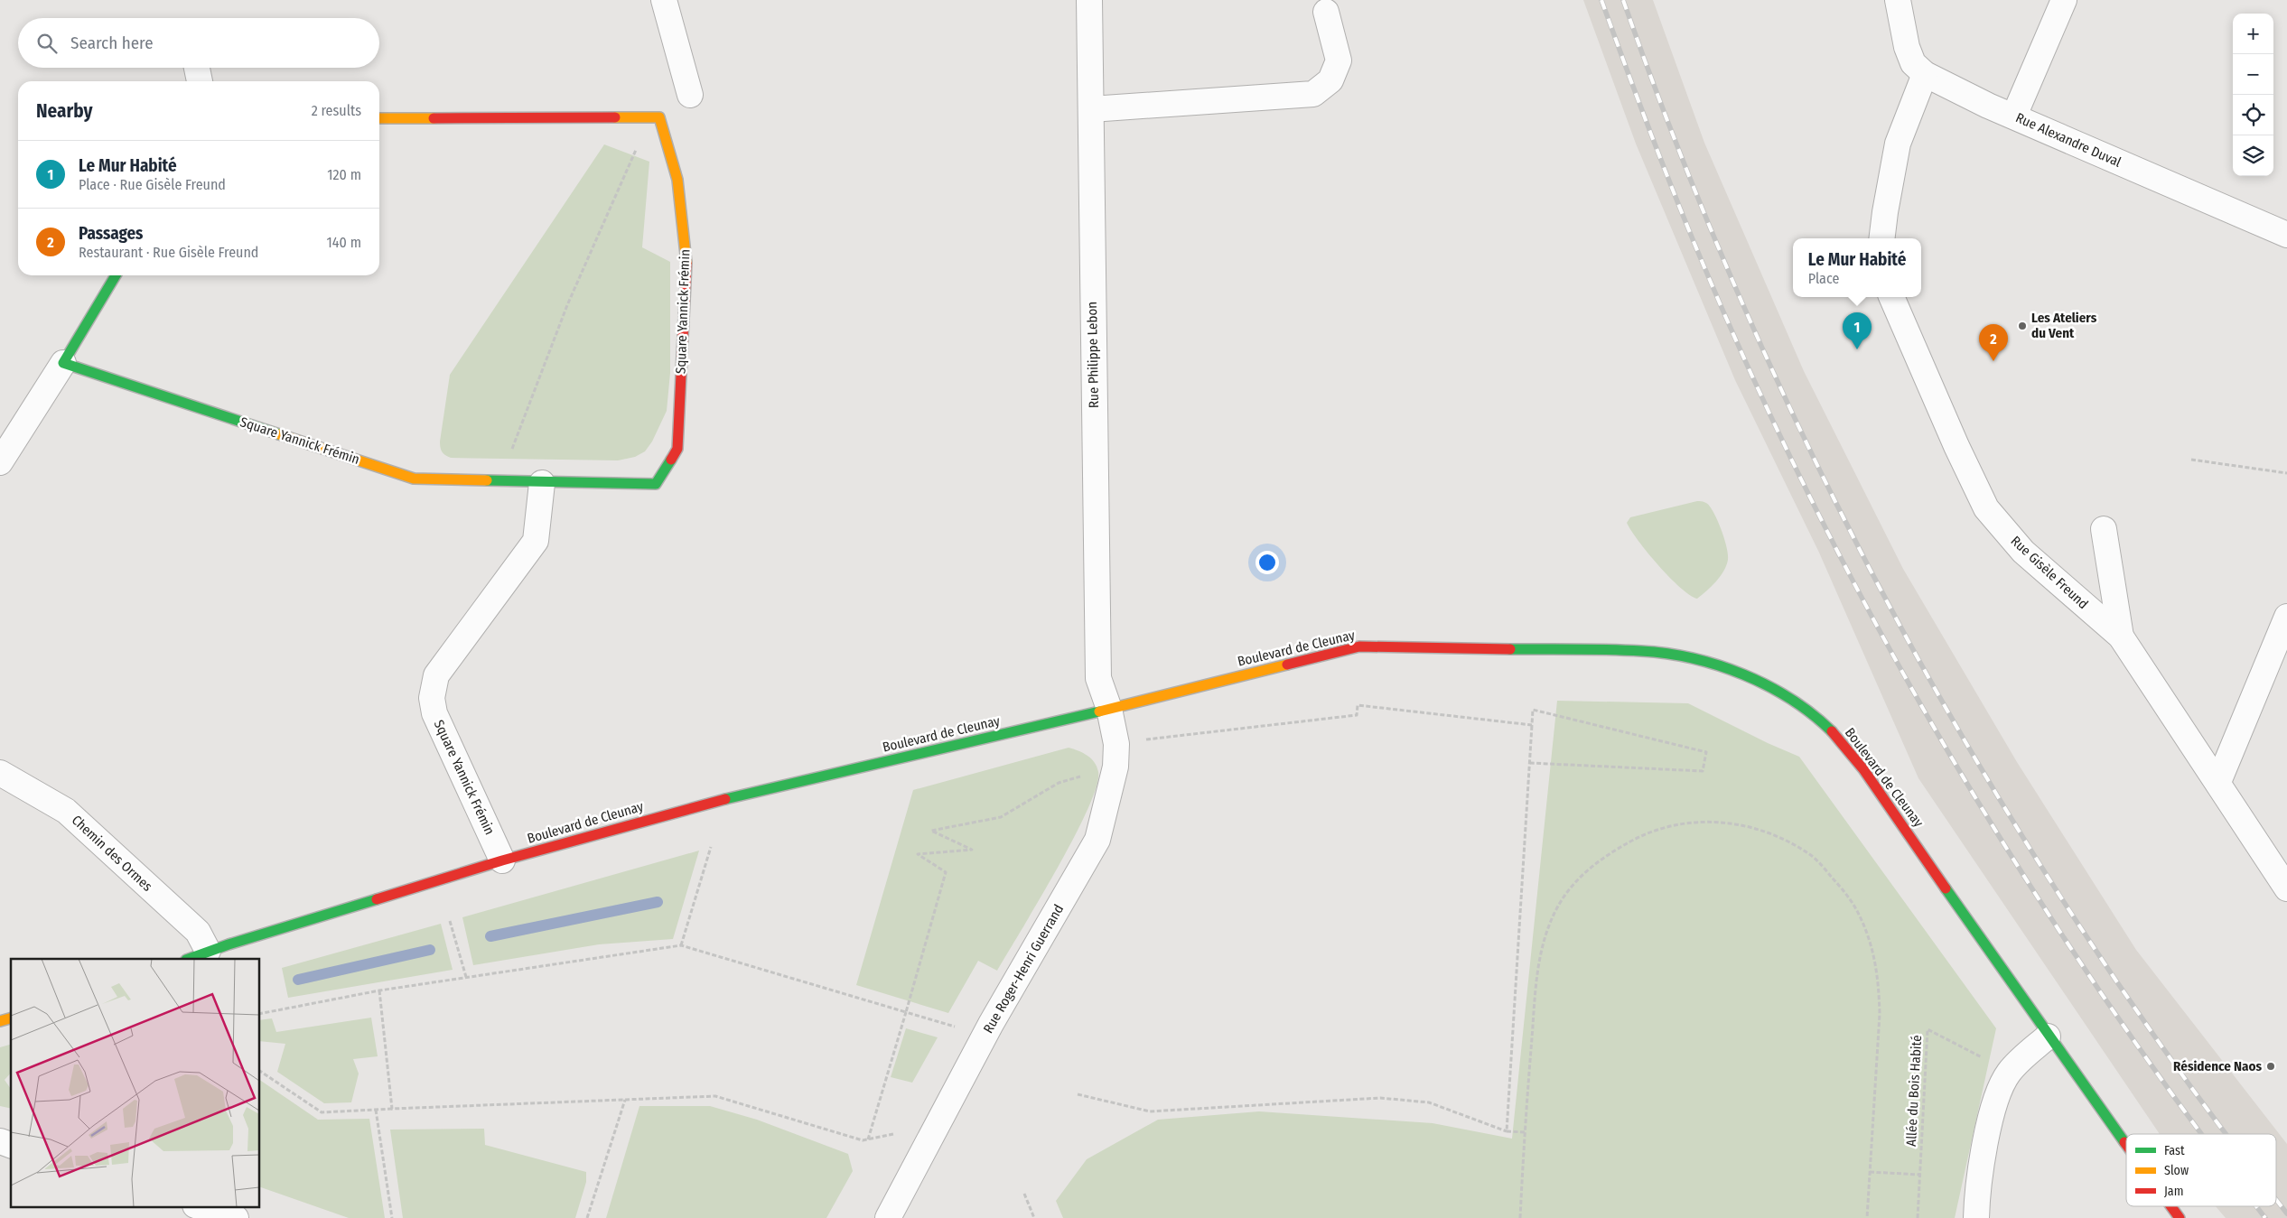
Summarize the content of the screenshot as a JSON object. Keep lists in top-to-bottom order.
{
  "streets": {
    "main road": ["Square Yannick Frémin", "Boulevard de Cleunay"],
    "street": [
      "Rue Alexandre Duval",
      "Rue Philippe Lebon",
      "Rue Gisèle Freund",
      "Chemin des Ormes",
      "Rue Roger-Henri Guerrand"
    ],
    "path": ["Allée du Bois Habité"]
  },
  "crossings": [
    ["Square Yannick Frémin", "Boulevard de Cleunay"],
    ["Rue Philippe Lebon", "Boulevard de Cleunay"],
    ["Rue Philippe Lebon", "Rue Roger-Henri Guerrand"],
    ["Boulevard de Cleunay", "Chemin des Ormes"],
    ["Boulevard de Cleunay", "Rue Roger-Henri Guerrand"]
  ],
  "places": ["Les Ateliers du Vent", "Résidence Naos"],
  "legend": ["Fast", "Slow", "Jam"],
  "page": {
    "map_buttons": ["+", "−"],
    "search": "Search here",
    "heading": ["Nearby", "2 results"],
    "list": [
      {
        "mark": "1",
        "name": "Le Mur Habité",
        "note": "Place · Rue Gisèle Freund",
        "value": "120 m"
      },
      {
        "mark": "2",
        "name": "Passages",
        "note": "Restaurant · Rue Gisèle Freund",
        "value": "140 m"
      }
    ],
    "popup": ["Le Mur Habité", "Place"],
    "pins": ["1", "2"]
  }
}
